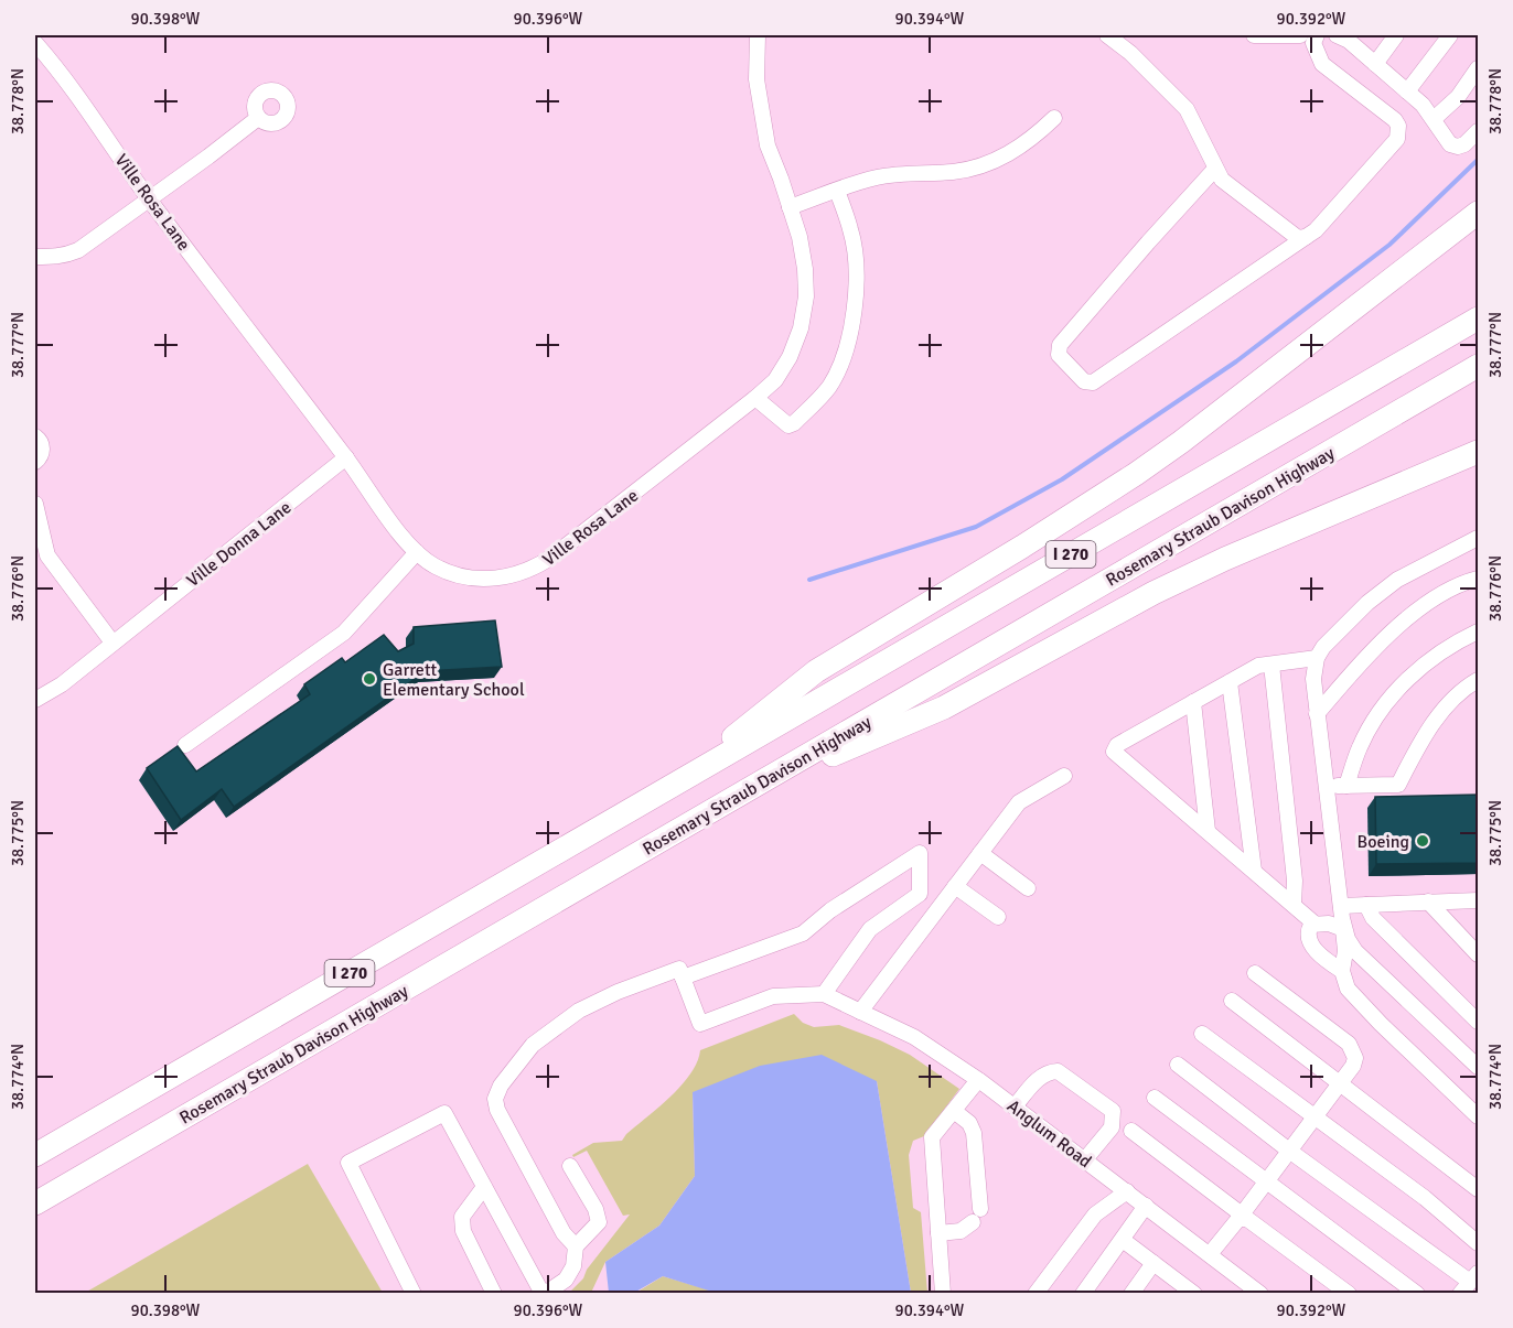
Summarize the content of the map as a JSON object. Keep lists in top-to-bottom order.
{
  "streets": {
    "highway": ["Rosemary Straub Davison Highway", "I 270"],
    "street": ["Ville Rosa Lane", "Ville Donna Lane", "Anglum Road"]
  },
  "crossings": [
    ["Ville Rosa Lane", "Ville Donna Lane"]
  ],
  "places": ["Garrett Elementary School", "Boeing"],
  "coordinates": [
    "90.398°W",
    "90.396°W",
    "90.394°W",
    "90.392°W",
    "38.778°N",
    "38.777°N",
    "38.776°N",
    "38.775°N",
    "38.774°N"
  ]
}
